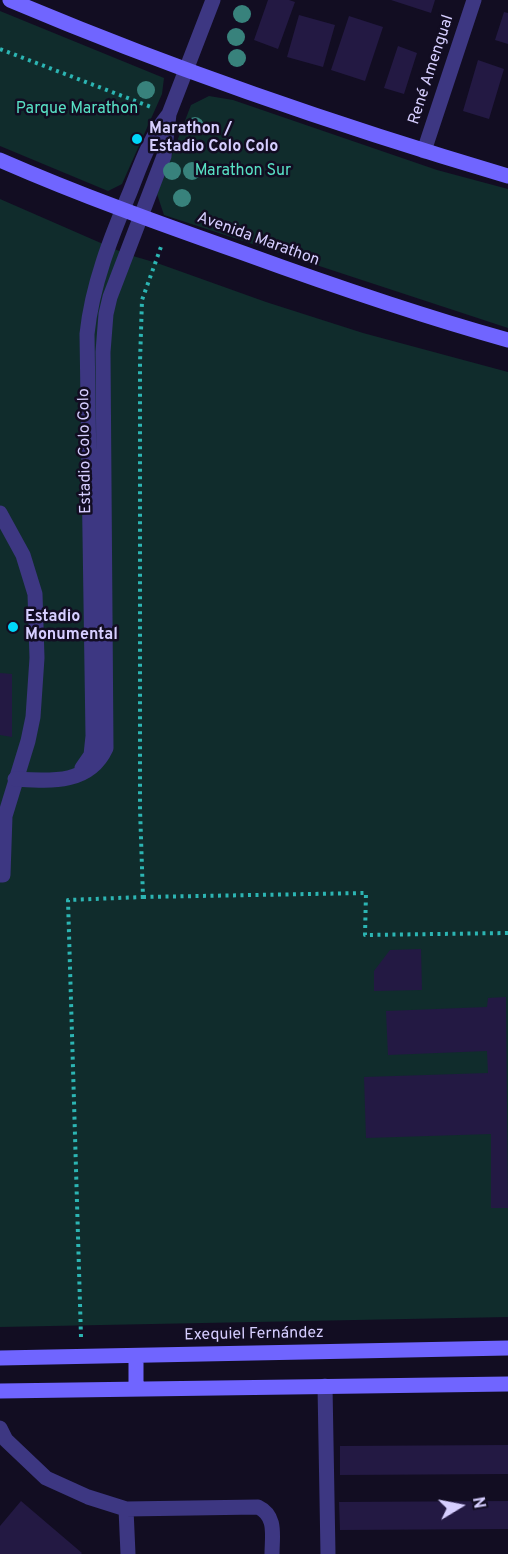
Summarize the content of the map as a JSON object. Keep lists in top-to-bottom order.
{
  "streets": {
    "main road": ["Avenida Marathon", "Exequiel Fernández"],
    "street": ["René Amengual", "Estadio Colo Colo"]
  },
  "crossings": [
    ["Avenida Marathon", "Estadio Colo Colo"]
  ],
  "parks": ["Parque Marathon", "Marathon Sur"],
  "places": ["Marathon / Estadio Colo Colo", "Estadio Monumental"],
  "north": "right"
}
